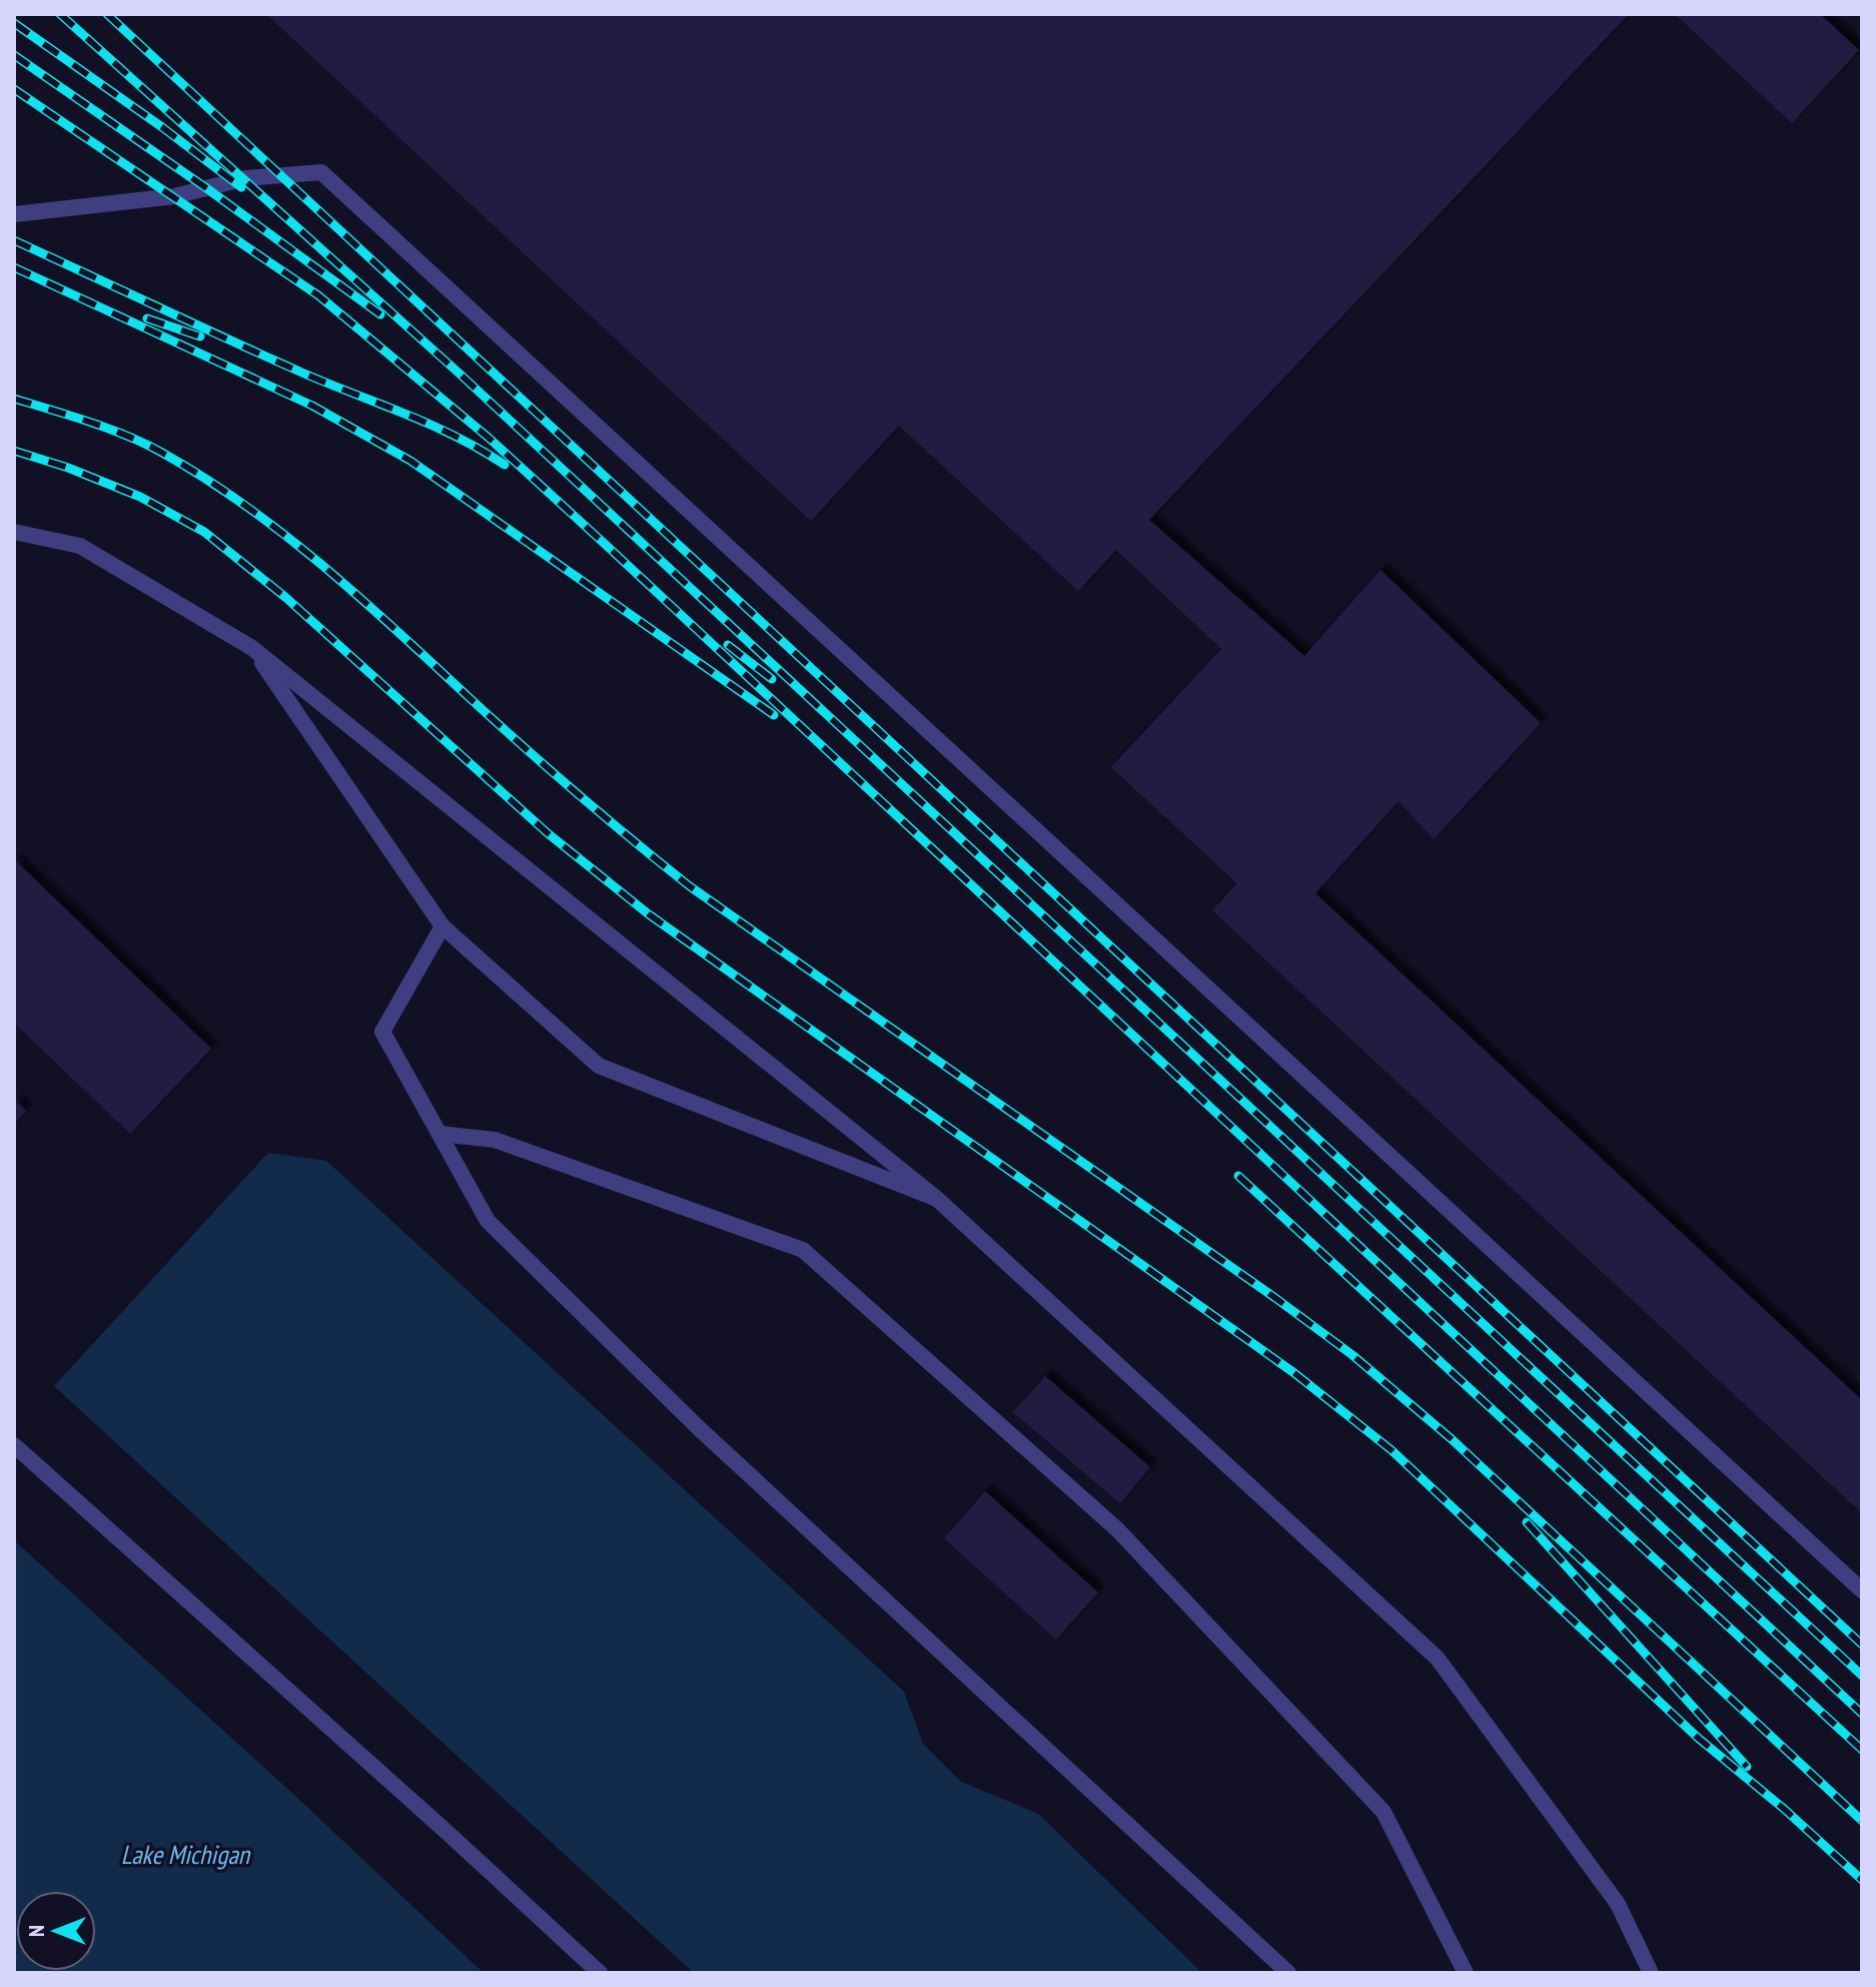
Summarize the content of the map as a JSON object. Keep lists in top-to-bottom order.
{
  "water": ["Lake Michigan"],
  "north": "left"
}
